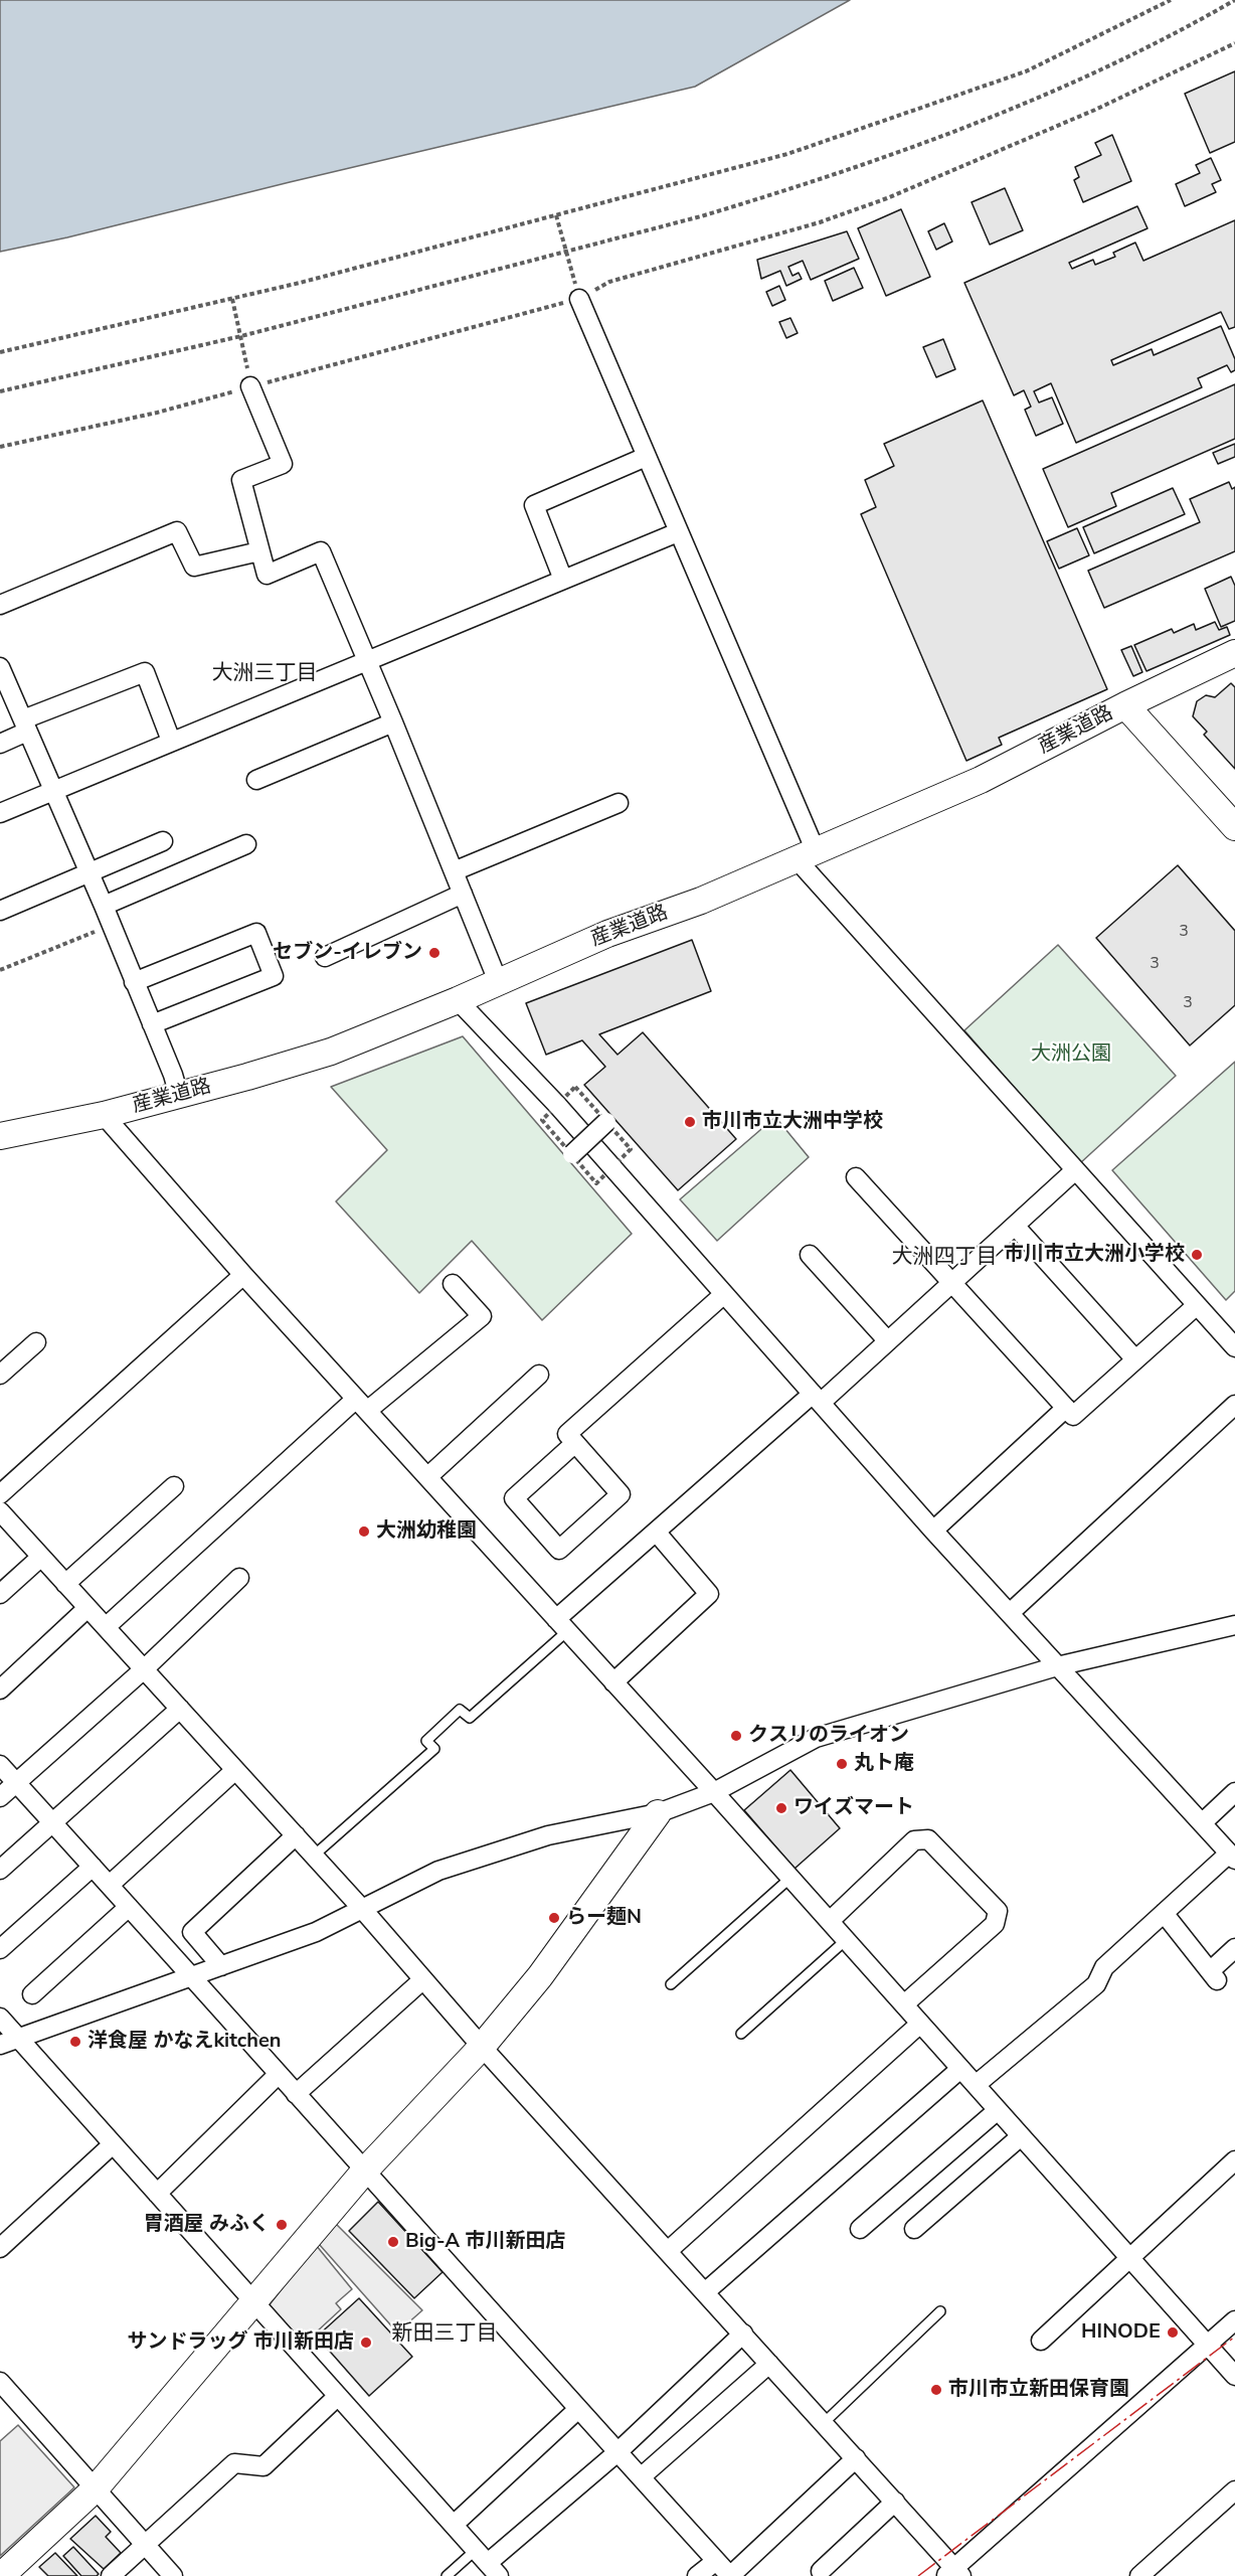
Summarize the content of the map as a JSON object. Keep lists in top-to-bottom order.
{
  "streets": {
    "main road": ["産業道路"]
  },
  "districts": ["大洲三丁目", "大洲四丁目", "新田三丁目"],
  "parks": ["大洲公園"],
  "places": [
    "セブン-イレブン",
    "市川市立大洲中学校",
    "市川市立大洲小学校",
    "大洲幼稚園",
    "クスリのライオン",
    "丸ト庵",
    "ワイズマート",
    "らー麺N",
    "洋食屋 かなえkitchen",
    "胃酒屋 みふく",
    "Big-A 市川新田店",
    "HINODE",
    "サンドラッグ 市川新田店",
    "市川市立新田保育園"
  ],
  "house_numbers": ["3", "3", "3"]
}
